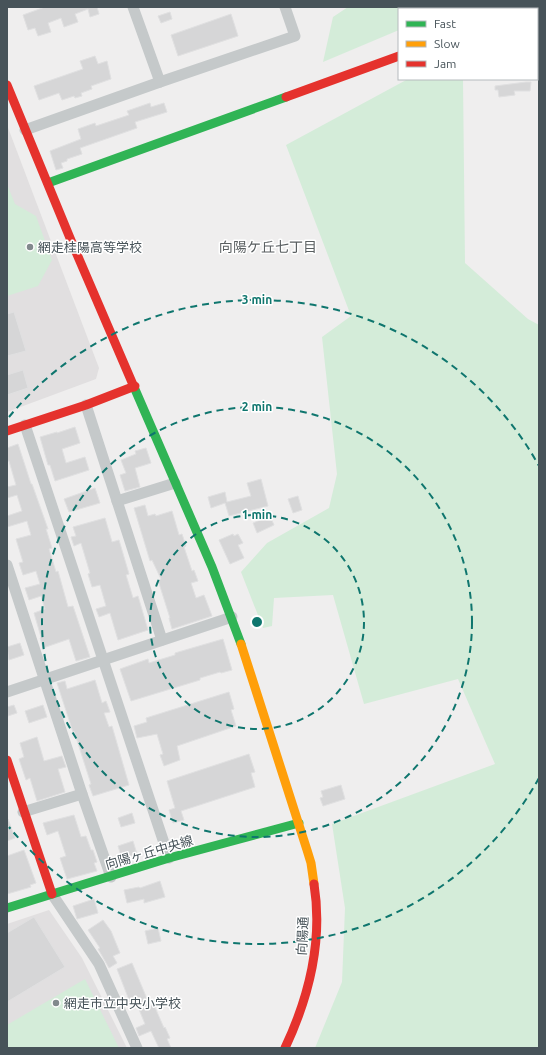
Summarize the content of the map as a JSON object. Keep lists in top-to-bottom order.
{
  "streets": {
    "street": ["向陽ヶ丘中央線", "向陽通"]
  },
  "crossings": [
    ["向陽ヶ丘中央線", "向陽通"]
  ],
  "districts": ["向陽ケ丘七丁目"],
  "places": ["網走桂陽高等学校", "網走市立中央小学校"],
  "legend": ["Fast", "Slow", "Jam"],
  "rings": ["3 min", "2 min", "1 min"]
}
